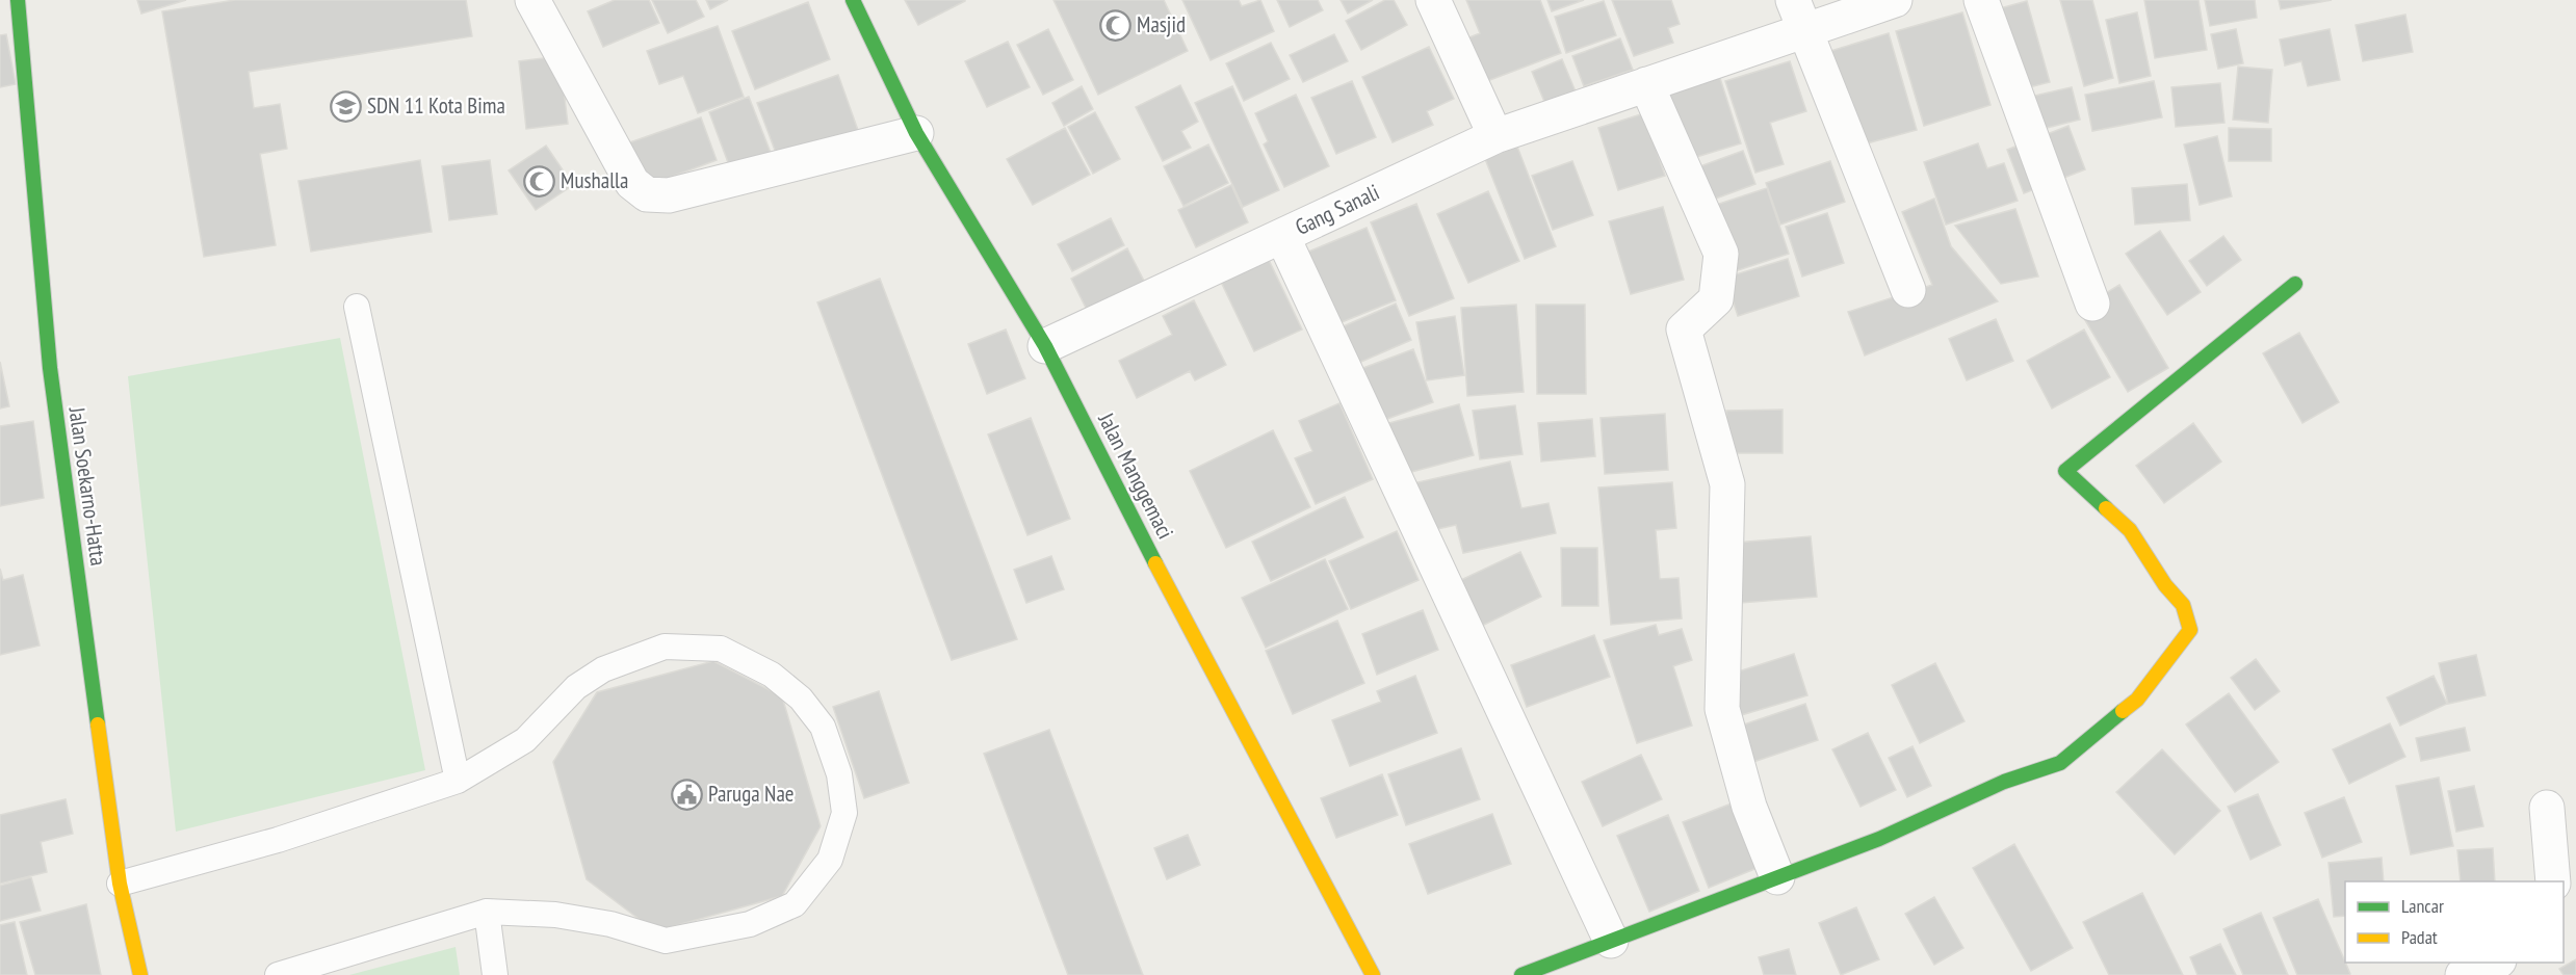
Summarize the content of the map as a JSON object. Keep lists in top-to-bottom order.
{
  "streets": {
    "main road": ["Jalan Manggemaci", "Jalan Soekarno-Hatta"],
    "street": ["Gang Sanali"]
  },
  "crossings": [
    ["Gang Sanali", "Jalan Manggemaci"]
  ],
  "places": {
    "mosque": ["Masjid", "Mushalla"],
    "school or university": ["SDN 11 Kota Bima"],
    "public building": ["Paruga Nae"]
  },
  "legend": ["Lancar", "Padat"]
}
